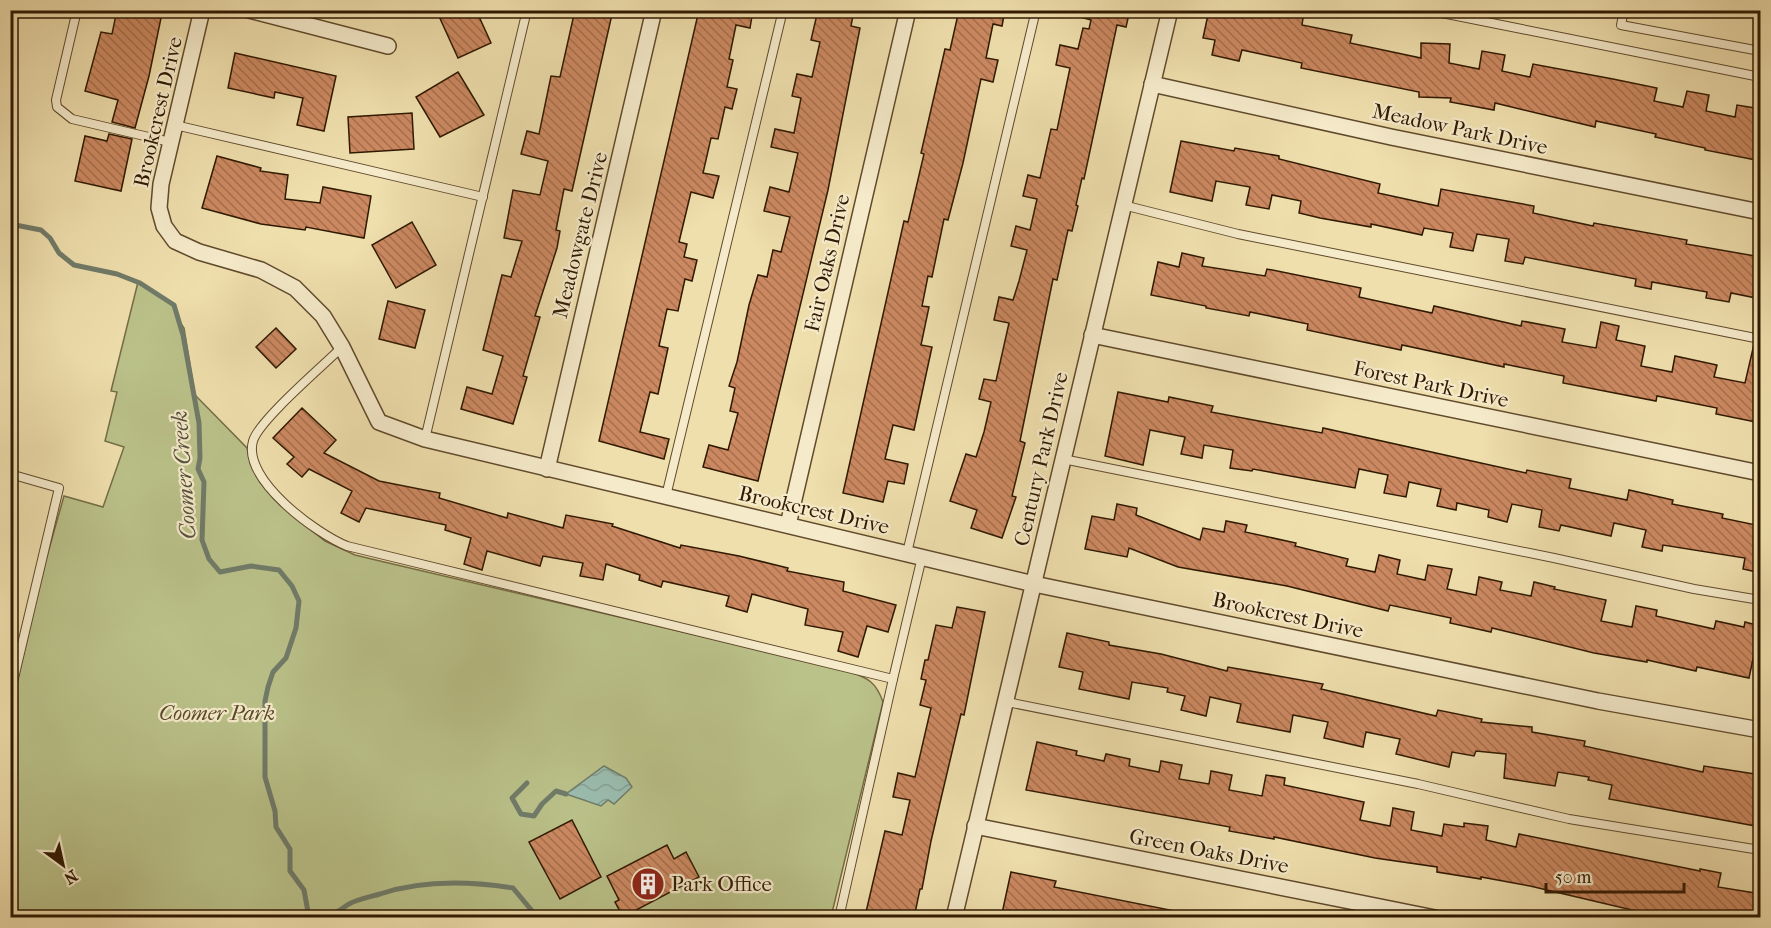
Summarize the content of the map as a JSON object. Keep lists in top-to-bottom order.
{
  "streets": {
    "street": [
      "Brookcrest Drive",
      "Meadow Park Drive",
      "Meadowgate Drive",
      "Fair Oaks Drive",
      "Forest Park Drive",
      "Century Park Drive",
      "Green Oaks Drive"
    ]
  },
  "crossings": [
    ["Brookcrest Drive", "Meadowgate Drive"],
    ["Brookcrest Drive", "Fair Oaks Drive"],
    ["Brookcrest Drive", "Century Park Drive"],
    ["Meadow Park Drive", "Century Park Drive"],
    ["Forest Park Drive", "Century Park Drive"],
    ["Century Park Drive", "Green Oaks Drive"]
  ],
  "water": ["Coomer Creek"],
  "parks": ["Coomer Park"],
  "places": {
    "building": ["Park Office"]
  },
  "scale_bar": "50 m",
  "north": "bottom right"
}
